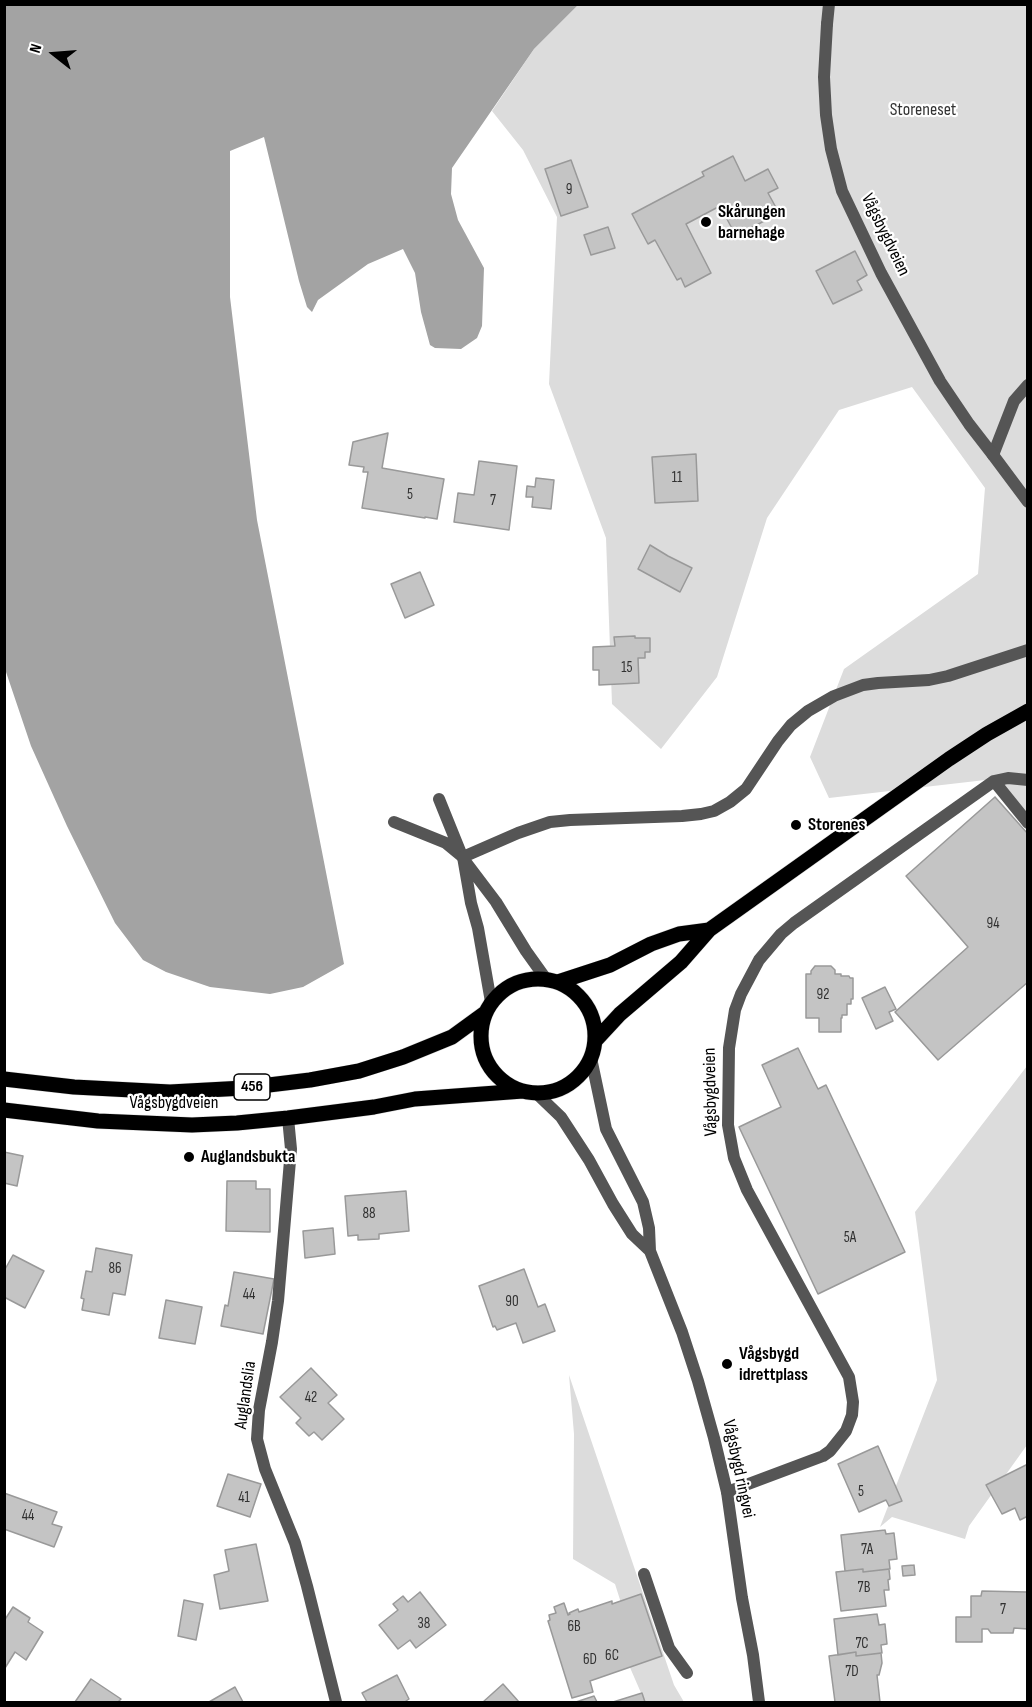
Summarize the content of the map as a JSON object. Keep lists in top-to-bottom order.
{
  "streets": {
    "main road": ["Vågsbygdveien", "456"],
    "street": ["Auglandslia", "Vågsbygd ringvei"]
  },
  "crossings": [
    ["Vågsbygdveien", "456"],
    ["Vågsbygdveien", "Auglandslia"],
    ["Vågsbygdveien", "Vågsbygd ringvei"],
    ["456", "Vågsbygd ringvei"]
  ],
  "parks": ["Storeneset"],
  "places": [
    "Skårungen barnehage",
    "Storenes",
    "Auglandsbukta",
    "Vågsbygd idrettplass"
  ],
  "house_numbers": [
    "9",
    "11",
    "5",
    "7",
    "15",
    "94",
    "92",
    "88",
    "5A",
    "86",
    "44",
    "90",
    "42",
    "5",
    "41",
    "44",
    "7A",
    "7B",
    "7",
    "38",
    "6B",
    "7C",
    "6C",
    "6D",
    "7D"
  ],
  "north": "left"
}
